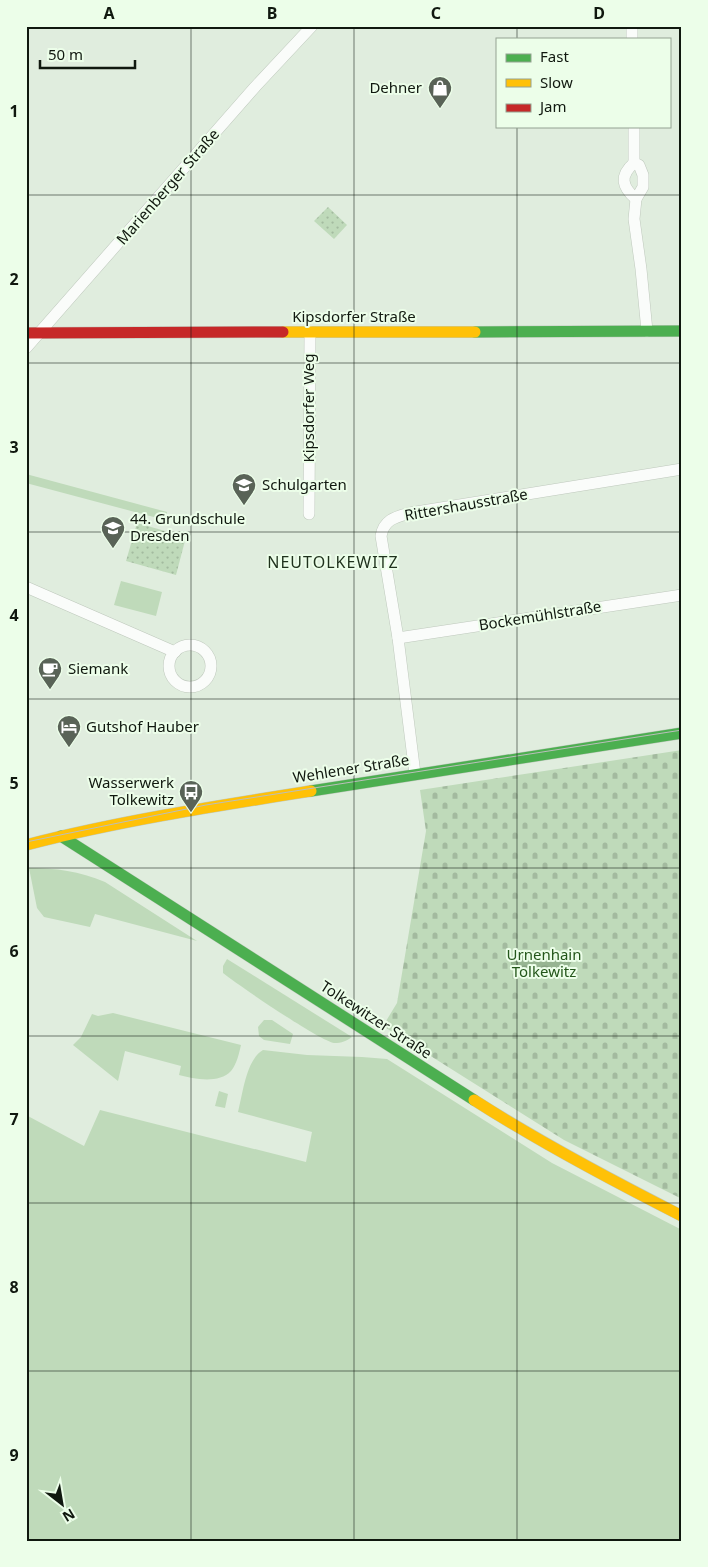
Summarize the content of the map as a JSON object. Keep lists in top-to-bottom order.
{
  "streets": {
    "main road": ["Kipsdorfer Straße", "Wehlener Straße", "Tolkewitzer Straße"],
    "street": [
      "Marienberger Straße",
      "Kipsdorfer Weg",
      "Rittershausstraße",
      "Bockemühlstraße"
    ]
  },
  "crossings": [
    ["Marienberger Straße", "Kipsdorfer Straße"],
    ["Kipsdorfer Straße", "Kipsdorfer Weg"],
    ["Rittershausstraße", "Bockemühlstraße"],
    ["Rittershausstraße", "Wehlener Straße"],
    ["Wehlener Straße", "Tolkewitzer Straße"]
  ],
  "districts": ["NEUTOLKEWITZ"],
  "parks": ["Urnenhain Tolkewitz"],
  "places": {
    "shop": ["Dehner"],
    "school or university": ["Schulgarten", "44. Grundschule Dresden"],
    "cafe": ["Siemank"],
    "hotel": ["Gutshof Hauber"],
    "bus stop": ["Wasserwerk Tolkewitz"]
  },
  "legend": ["Fast", "Slow", "Jam"],
  "scale_bar": "50 m",
  "north": "bottom right",
  "grid": {
    "columns": [
      "A",
      "B",
      "C",
      "D"
    ],
    "rows": [
      "1",
      "2",
      "3",
      "4",
      "5",
      "6",
      "7",
      "8",
      "9"
    ]
  }
}
